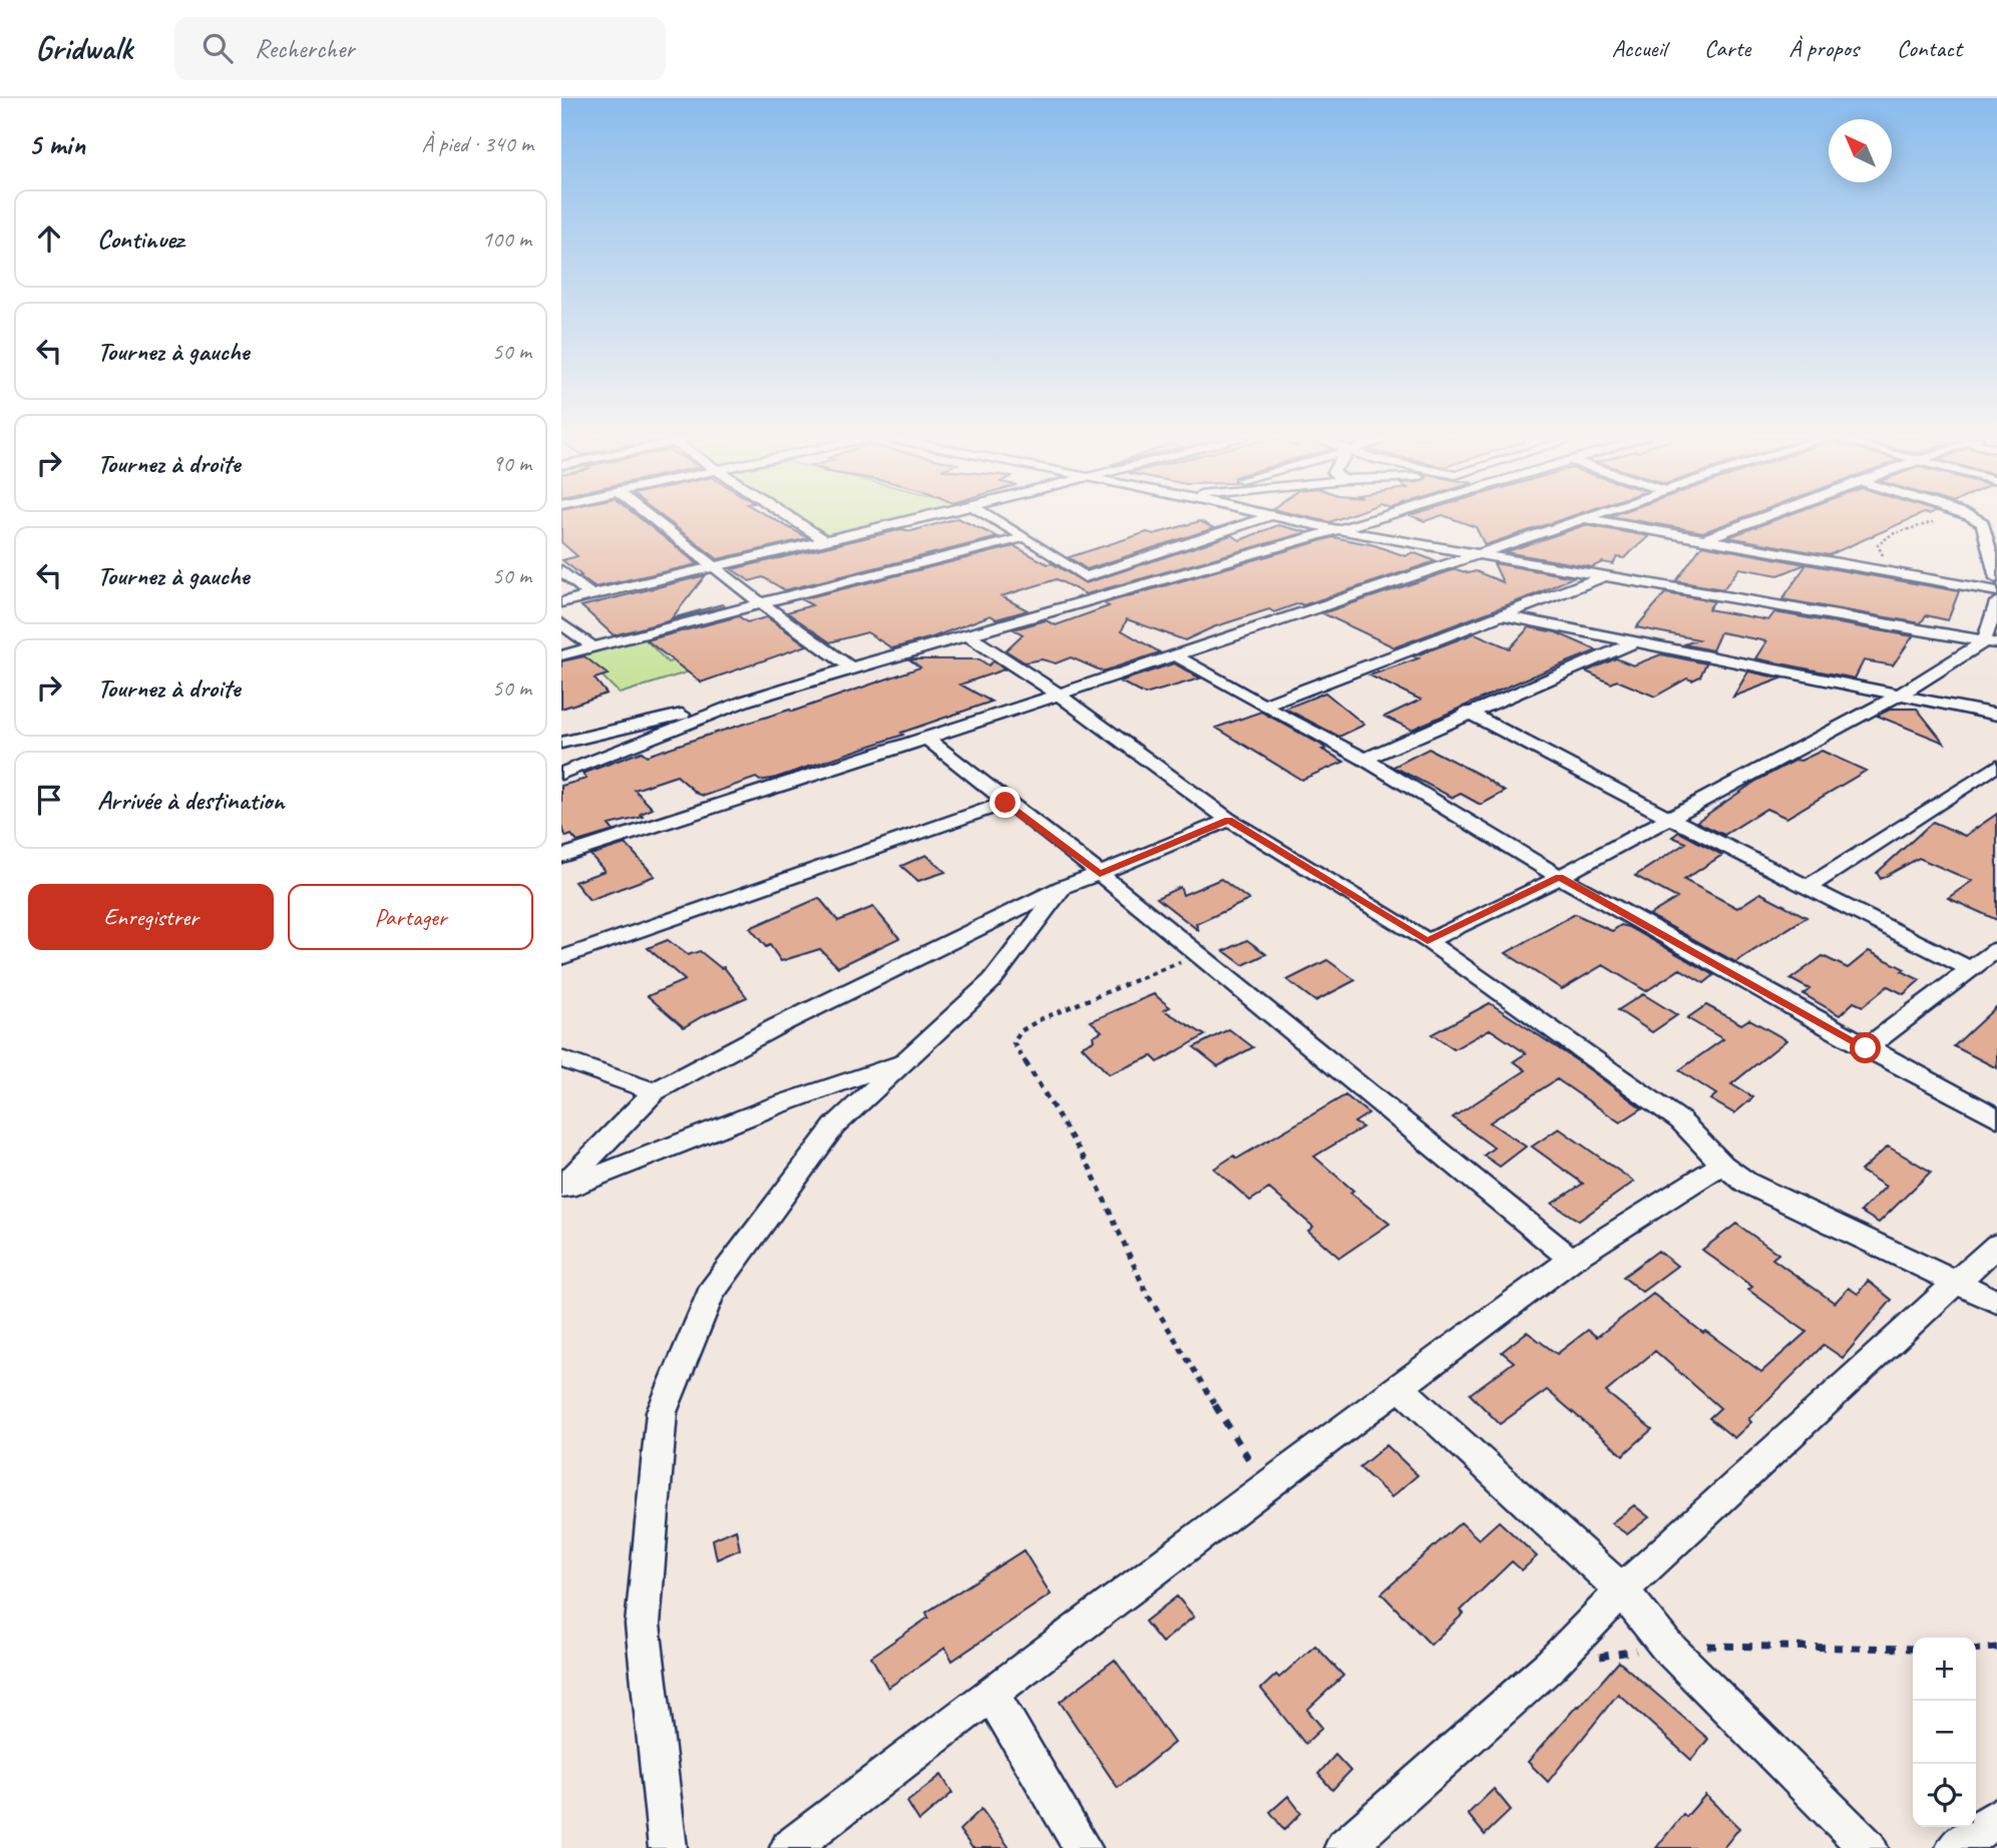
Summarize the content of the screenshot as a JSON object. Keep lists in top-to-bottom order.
{
  "north": "top left",
  "page": {
    "header": "Gridwalk",
    "search": "Rechercher",
    "nav": [
      "Accueil",
      "Carte",
      "À propos",
      "Contact"
    ],
    "heading": ["5 min", "À pied · 340 m"],
    "list": [
      ["Continuez", "100 m"],
      ["Tournez à gauche", "50 m"],
      ["Tournez à droite", "90 m"],
      ["Tournez à gauche", "50 m"],
      ["Tournez à droite", "50 m"],
      "Arrivée à destination"
    ],
    "buttons": ["Enregistrer", "Partager"],
    "map_buttons": ["+", "−"]
  }
}
